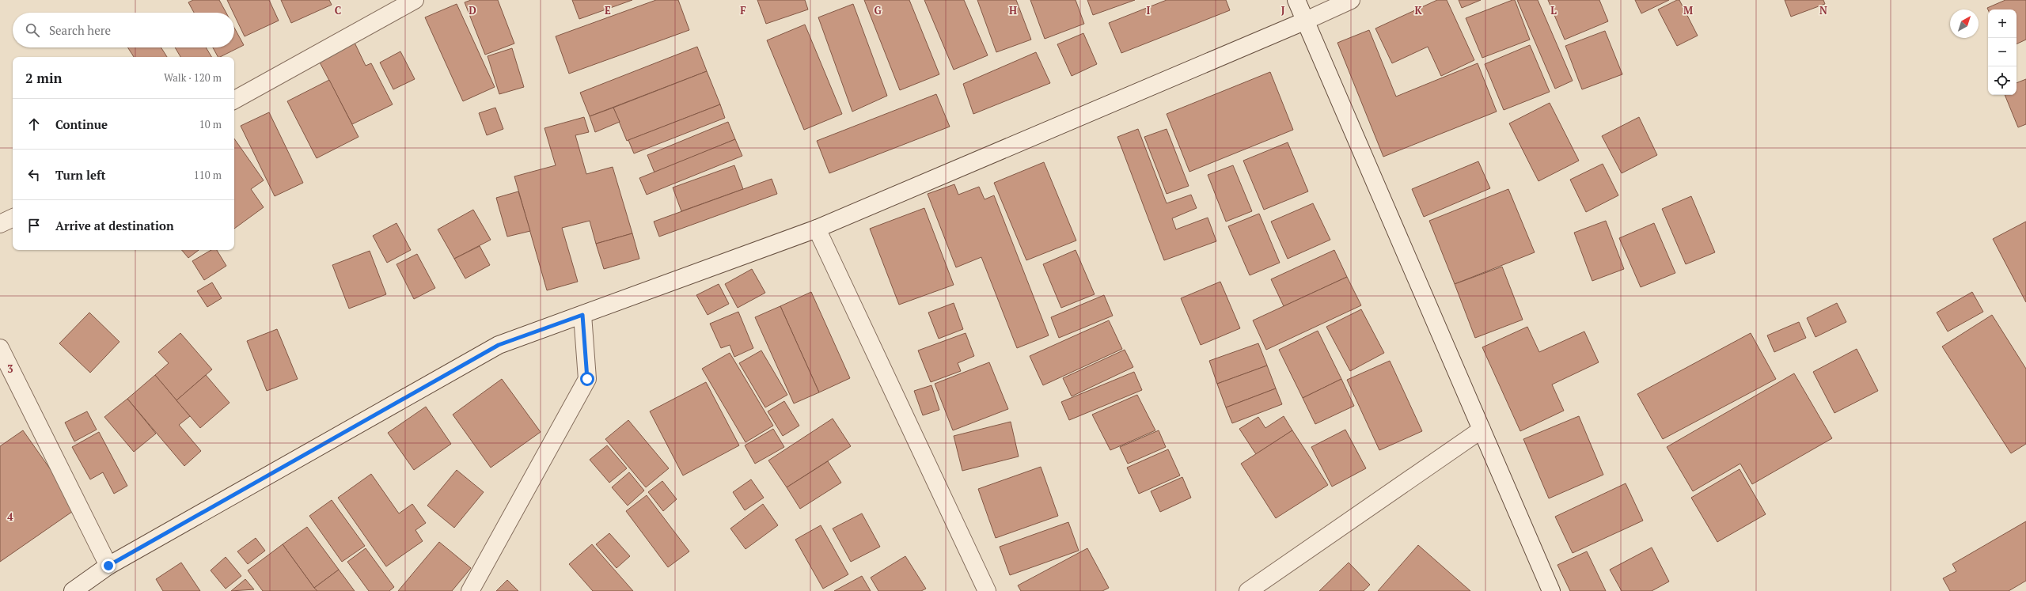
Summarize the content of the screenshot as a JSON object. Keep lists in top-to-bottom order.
{
  "north": "top right",
  "page": {
    "map_buttons": ["+", "−"],
    "search": "Search here",
    "heading": ["2 min", "Walk · 120 m"],
    "list": [
      ["Continue", "10 m"],
      ["Turn left", "110 m"],
      "Arrive at destination"
    ]
  },
  "grid": {
    "columns": [
      "C",
      "D",
      "E",
      "F",
      "G",
      "H",
      "I",
      "J",
      "K",
      "L",
      "M",
      "N"
    ],
    "rows": ["3", "4"]
  }
}
